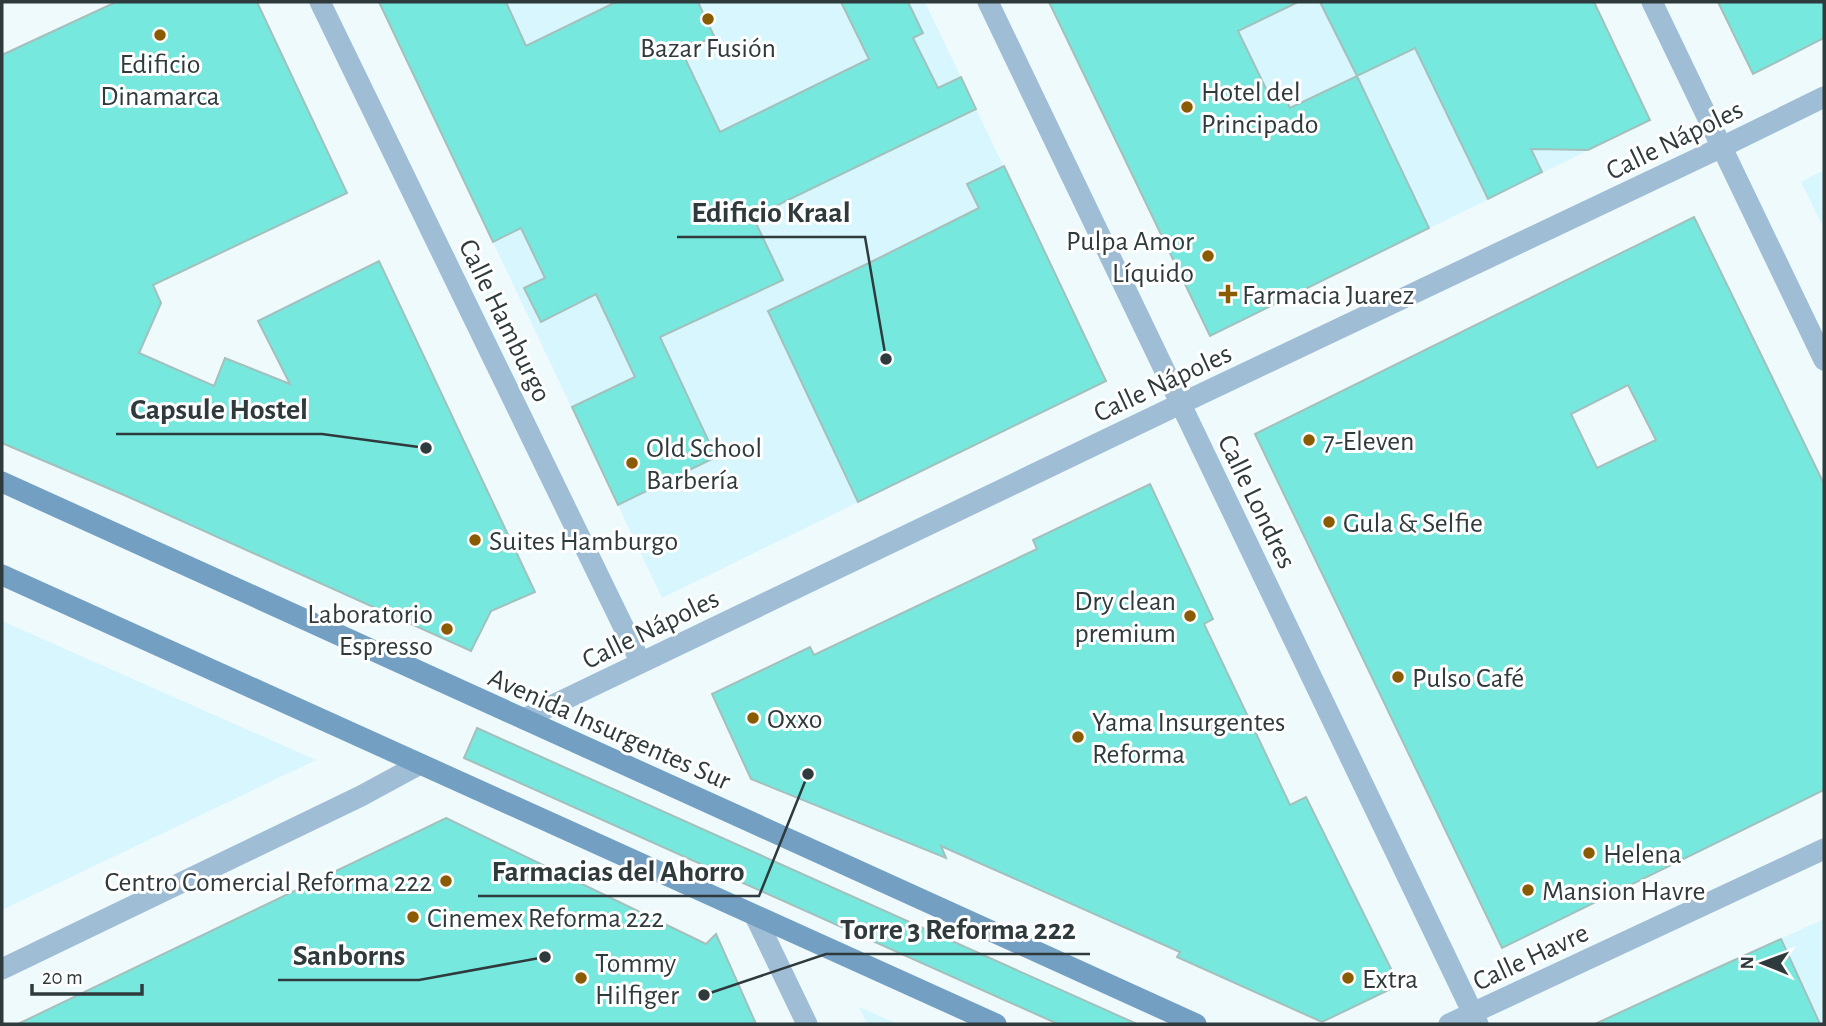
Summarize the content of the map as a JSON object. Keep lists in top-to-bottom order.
{
  "streets": {
    "main road": ["Avenida Insurgentes Sur"],
    "street": [
      "Calle Nápoles",
      "Calle Hamburgo",
      "Calle Londres",
      "Calle Havre"
    ]
  },
  "crossings": [
    ["Calle Nápoles", "Calle Hamburgo"],
    ["Calle Nápoles", "Calle Londres"],
    ["Calle Nápoles", "Avenida Insurgentes Sur"],
    ["Calle Londres", "Calle Havre"]
  ],
  "places": {
    "other": [
      "Bazar Fusión",
      "Edificio Dinamarca",
      "Hotel del Principado",
      "Pulpa Amor Líquido",
      "Edificio Kraal",
      "7-Eleven",
      "Capsule Hostel",
      "Old School Barbería",
      "Gula & Selfie",
      "Suites Hamburgo",
      "Dry clean premium",
      "Laboratorio Espresso",
      "Pulso Café",
      "Oxxo",
      "Yama Insurgentes Reforma",
      "Farmacias del Ahorro",
      "Helena",
      "Centro Comercial Reforma 222",
      "Mansion Havre",
      "Cinemex Reforma 222",
      "Sanborns",
      "Tommy Hilfiger",
      "Extra",
      "Torre 3 Reforma 222"
    ],
    "health": ["Farmacia Juarez"]
  },
  "scale_bar": "20 m",
  "north": "left"
}
